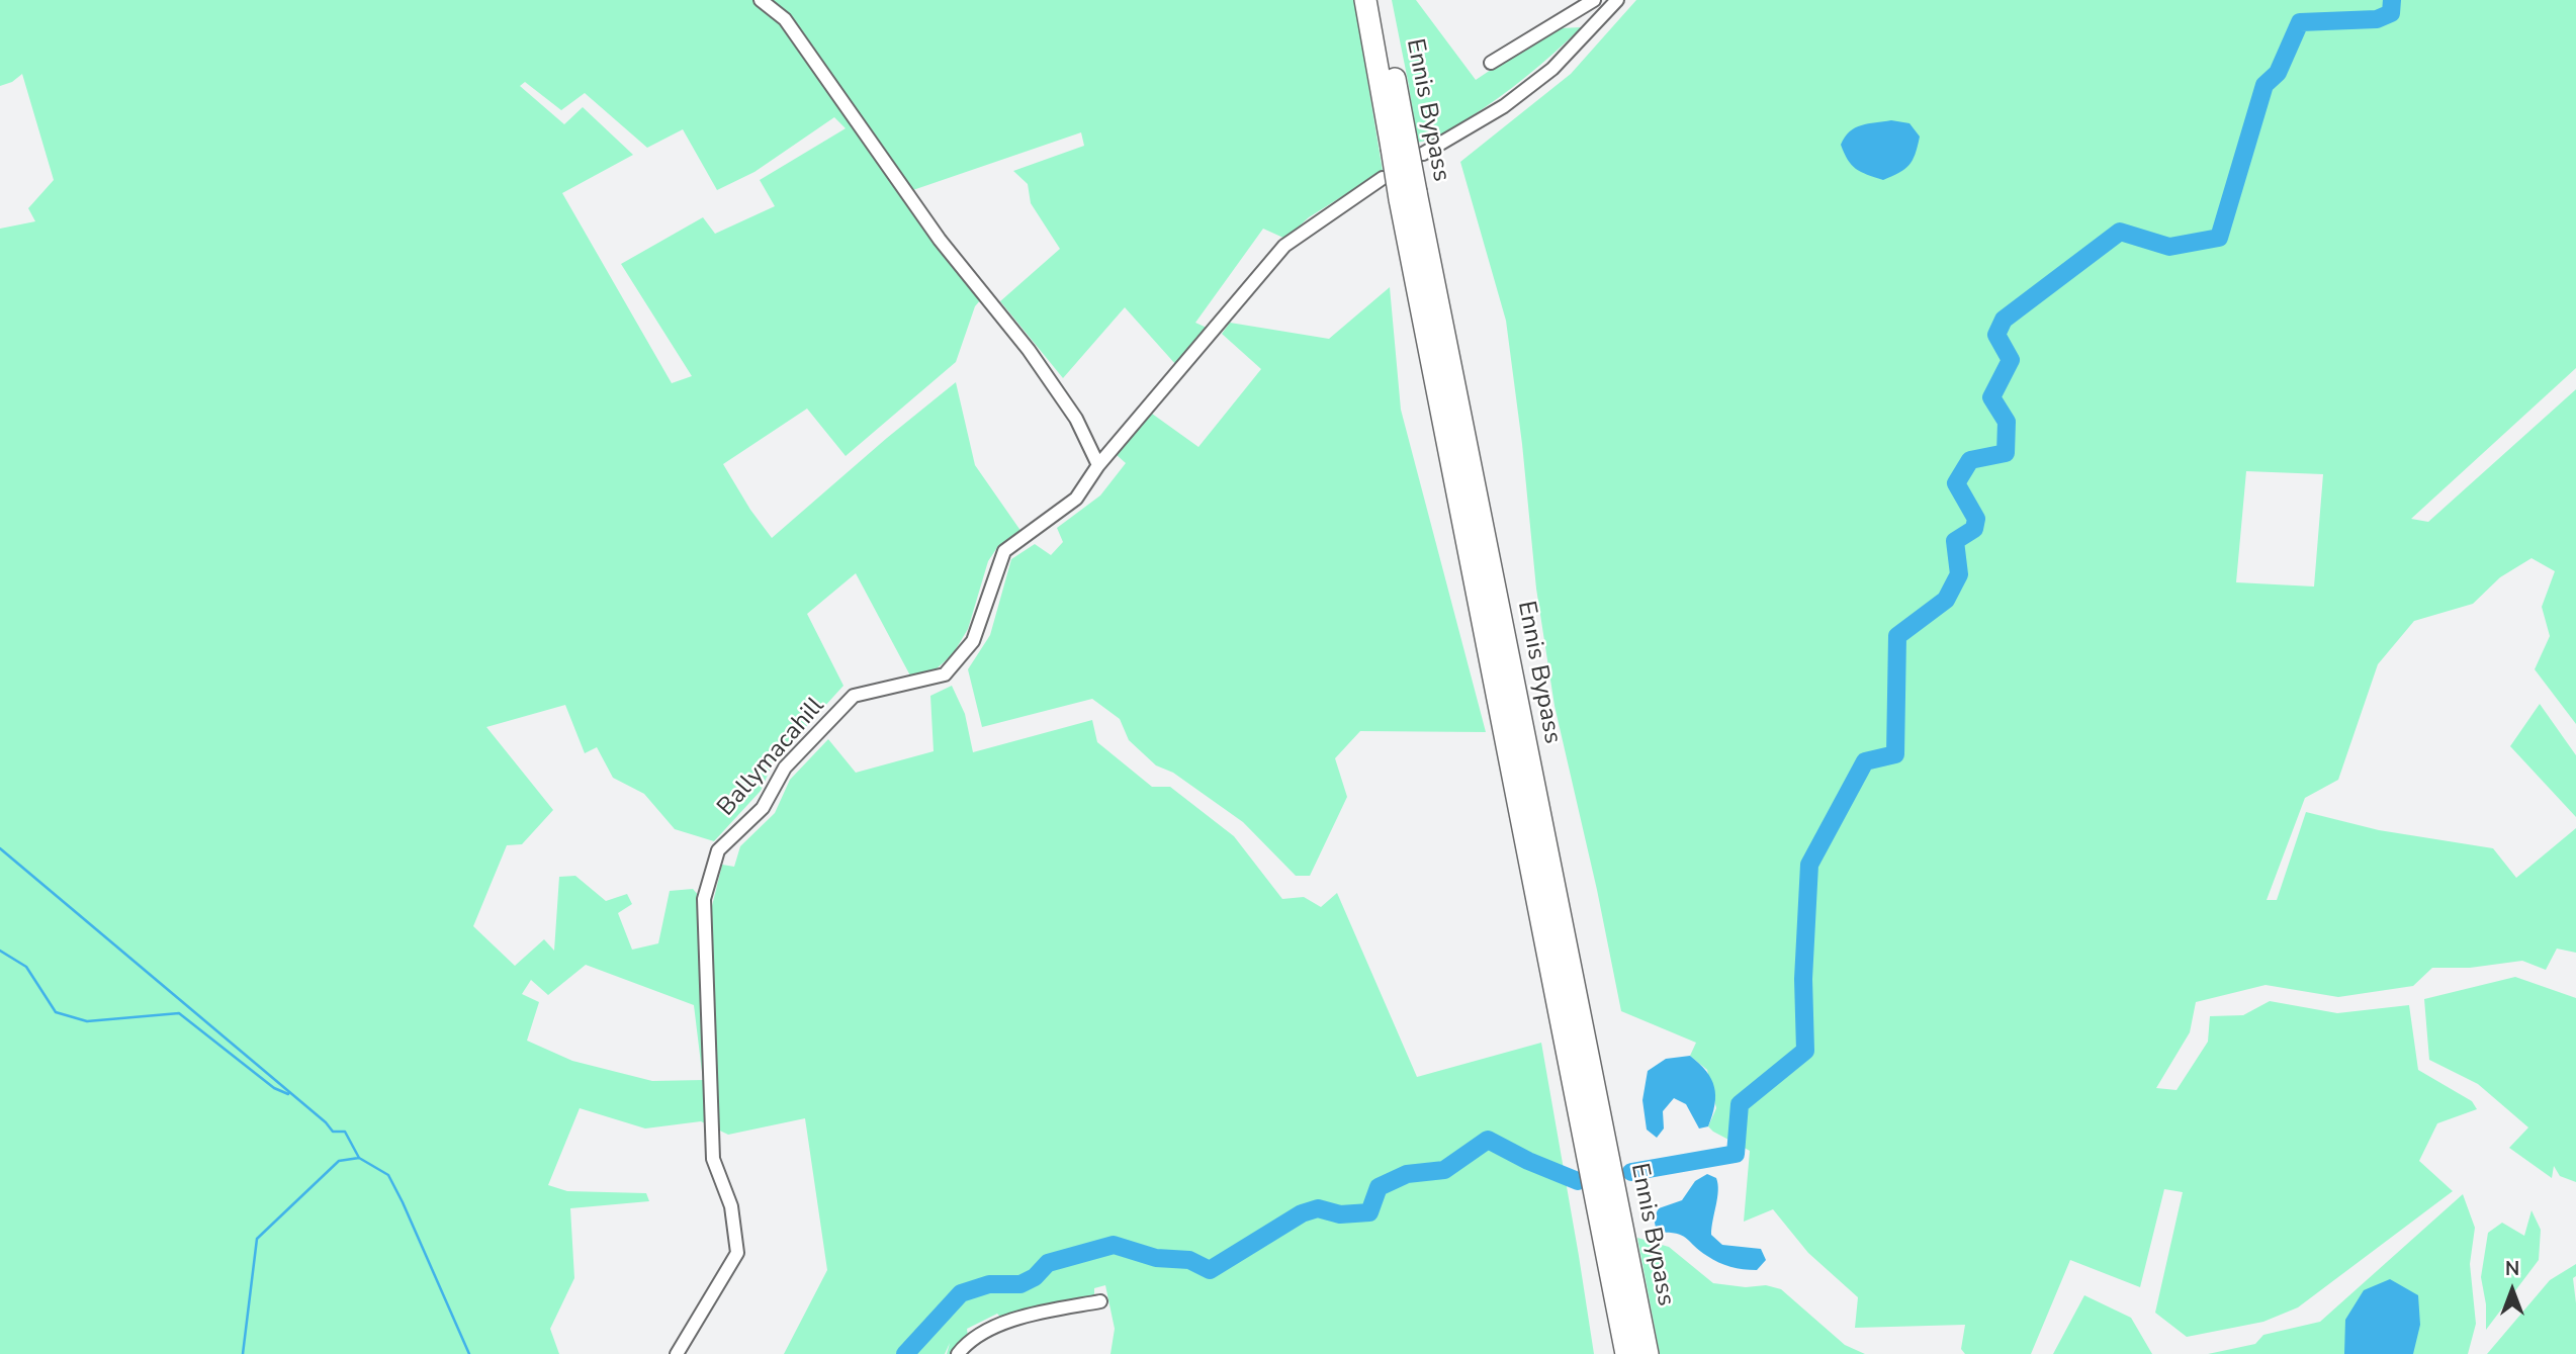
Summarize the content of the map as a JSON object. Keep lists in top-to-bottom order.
{
  "streets": {
    "highway": ["Ennis Bypass"],
    "street": ["Ballymacahill"]
  },
  "north": "top"
}
